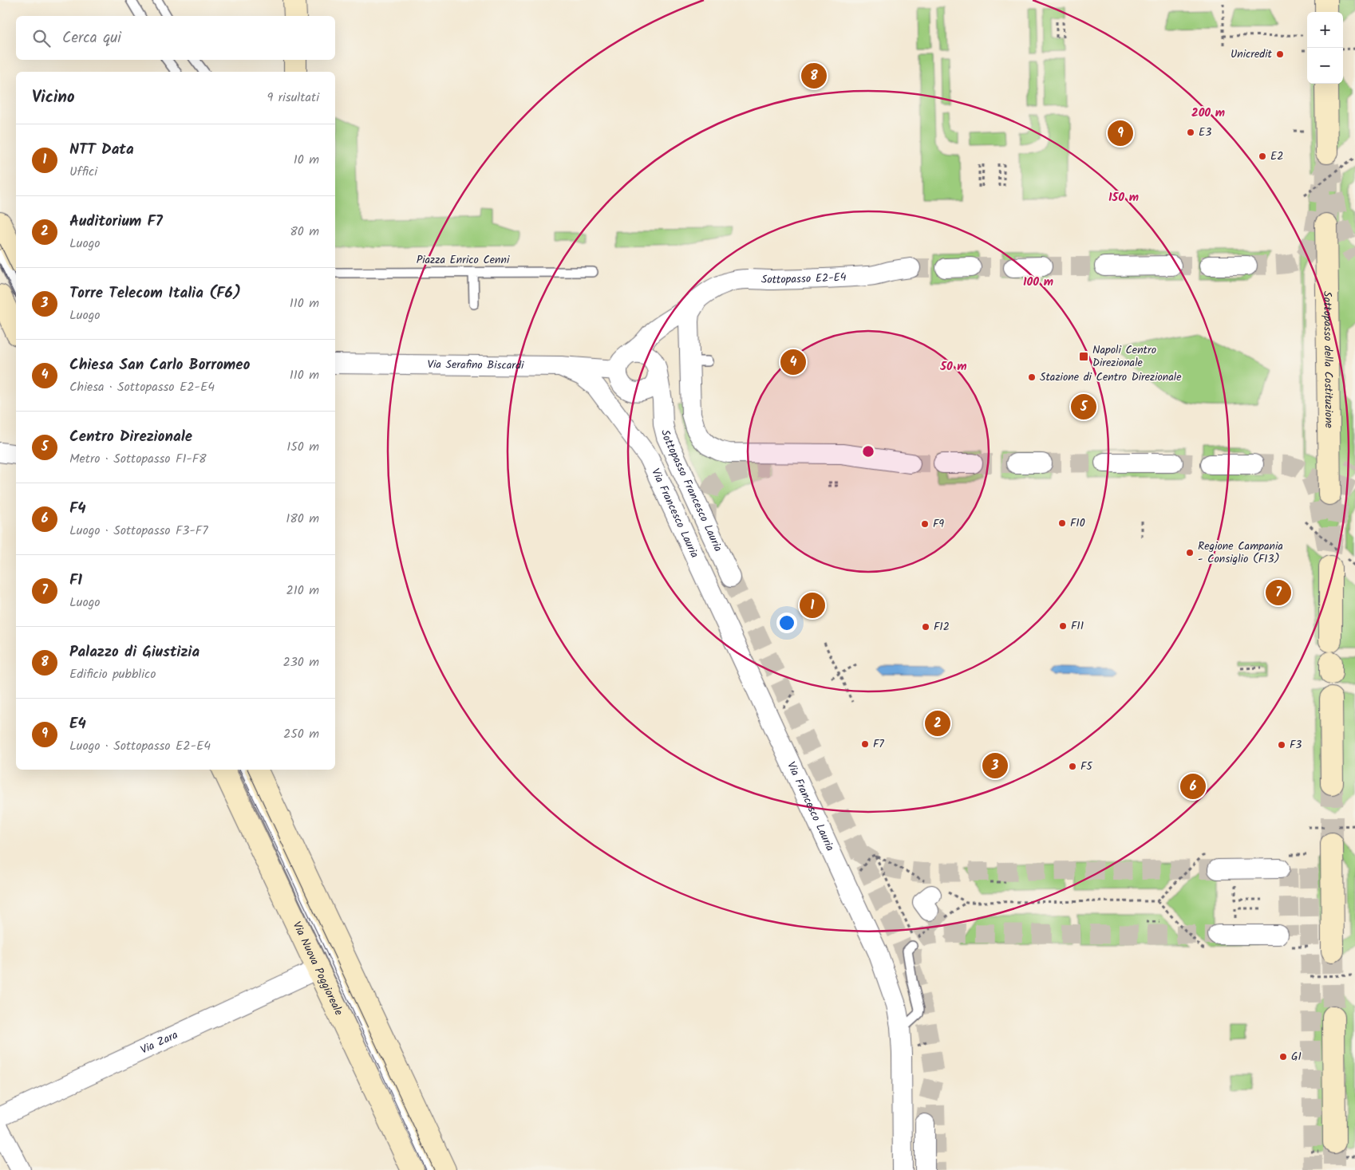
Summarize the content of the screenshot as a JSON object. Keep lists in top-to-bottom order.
{
  "streets": {
    "main road": ["Sottopasso della Costituzione", "Via Nuova Poggioreale"],
    "street": [
      "Sottopasso E2-E4",
      "Via Serafino Biscardi",
      "Sottopasso Francesco Lauria",
      "Via Francesco Lauria",
      "Via Zara"
    ],
    "lane": ["Piazza Enrico Cenni"]
  },
  "crossings": [
    ["Sottopasso E2-E4", "Via Serafino Biscardi"],
    ["Sottopasso E2-E4", "Sottopasso Francesco Lauria"],
    ["Via Serafino Biscardi", "Sottopasso Francesco Lauria"],
    ["Via Serafino Biscardi", "Via Francesco Lauria"],
    ["Via Nuova Poggioreale", "Via Zara"]
  ],
  "places": {
    "other": [
      "Unicredit",
      "E3",
      "E2",
      "Stazione di Centro Direzionale",
      "F10",
      "F9",
      "Regione Campania - Consiglio (F13)",
      "F11",
      "F12",
      "F7",
      "F3",
      "F5",
      "G1"
    ],
    "transit": ["Napoli Centro Direzionale"]
  },
  "page": {
    "map_buttons": ["+", "−"],
    "search": "Cerca qui",
    "pins": [
      "8",
      "9",
      "4",
      "5",
      "7",
      "1",
      "2",
      "3",
      "6"
    ],
    "heading": ["Vicino", "9 risultati"],
    "list": [
      {
        "mark": "1",
        "name": "NTT Data",
        "note": "Uffici",
        "value": "10 m"
      },
      {
        "mark": "2",
        "name": "Auditorium F7",
        "note": "Luogo",
        "value": "80 m"
      },
      {
        "mark": "3",
        "name": "Torre Telecom Italia (F6)",
        "note": "Luogo",
        "value": "110 m"
      },
      {
        "mark": "4",
        "name": "Chiesa San Carlo Borromeo",
        "note": "Chiesa · Sottopasso E2-E4",
        "value": "110 m"
      },
      {
        "mark": "5",
        "name": "Centro Direzionale",
        "note": "Metro · Sottopasso F1-F8",
        "value": "150 m"
      },
      {
        "mark": "6",
        "name": "F4",
        "note": "Luogo · Sottopasso F3-F7",
        "value": "180 m"
      },
      {
        "mark": "7",
        "name": "F1",
        "note": "Luogo",
        "value": "210 m"
      },
      {
        "mark": "8",
        "name": "Palazzo di Giustizia",
        "note": "Edificio pubblico",
        "value": "230 m"
      },
      {
        "mark": "9",
        "name": "E4",
        "note": "Luogo · Sottopasso E2-E4",
        "value": "250 m"
      }
    ]
  },
  "rings": [
    "200 m",
    "150 m",
    "100 m",
    "50 m"
  ]
}
